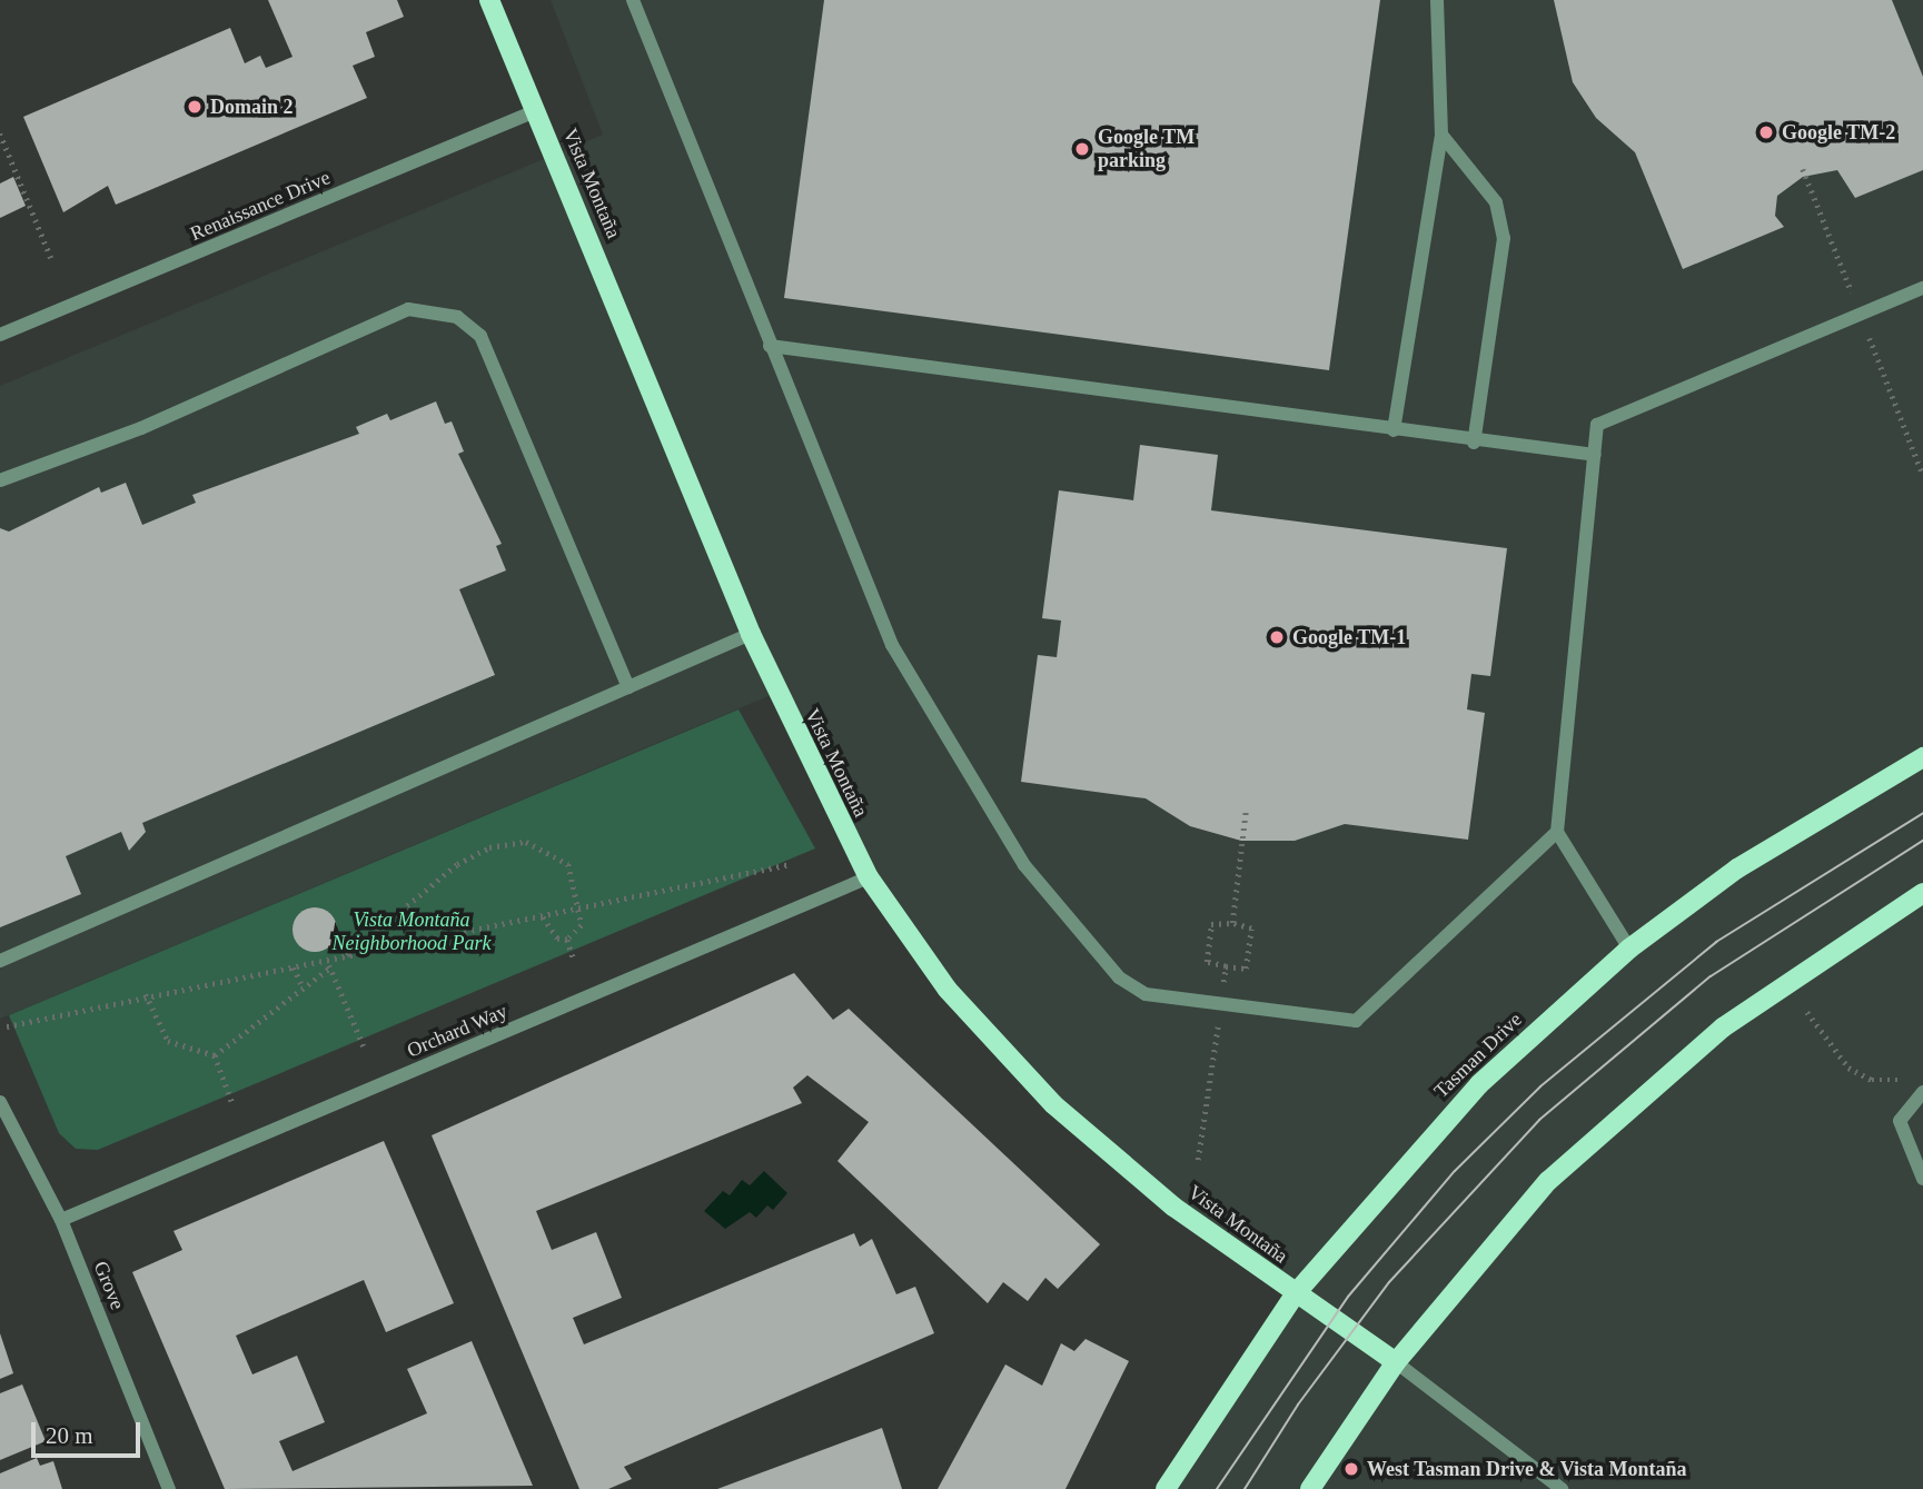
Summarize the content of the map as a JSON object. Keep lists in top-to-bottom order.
{
  "streets": {
    "main road": ["Vista Montaña", "Tasman Drive"],
    "street": ["Renaissance Drive", "Orchard Way", "Grove"]
  },
  "crossings": [
    ["Vista Montaña", "Renaissance Drive"],
    ["Vista Montaña", "Orchard Way"],
    ["Vista Montaña", "Tasman Drive"],
    ["Orchard Way", "Grove"]
  ],
  "parks": ["Vista Montaña Neighborhood Park"],
  "places": [
    "Domain 2",
    "Google TM-2",
    "Google TM parking",
    "Google TM-1",
    "West Tasman Drive & Vista Montaña"
  ],
  "scale_bar": "20 m"
}
